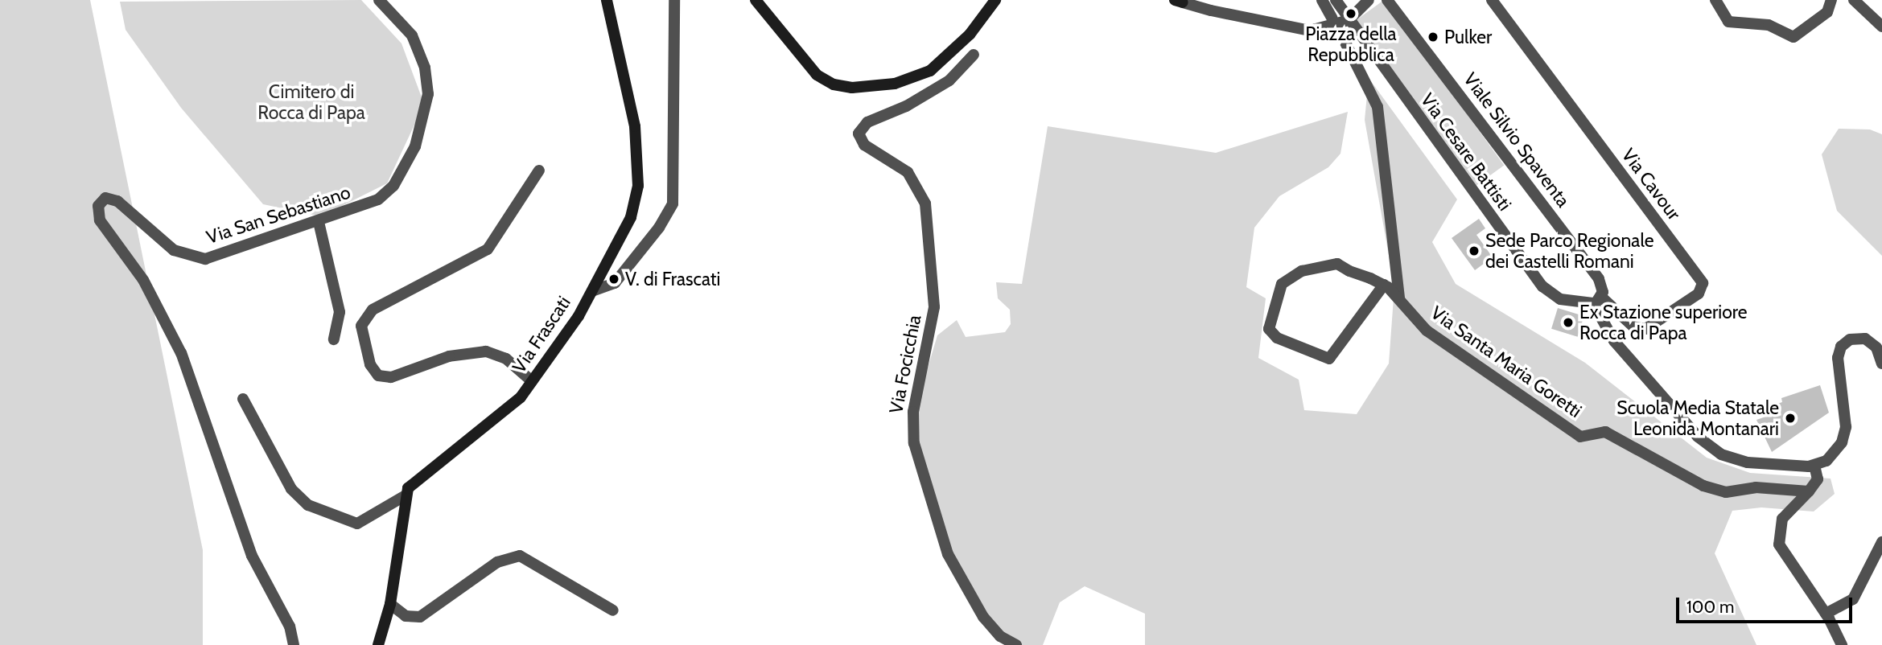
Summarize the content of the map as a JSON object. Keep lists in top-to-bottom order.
{
  "streets": {
    "main road": ["Via Frascati"],
    "street": [
      "Viale Silvio Spaventa",
      "Via Cesare Battisti",
      "Via Cavour",
      "Via San Sebastiano",
      "Via Santa Maria Goretti",
      "Via Focicchia"
    ]
  },
  "crossings": [
    ["Viale Silvio Spaventa", "Via Cesare Battisti"],
    ["Viale Silvio Spaventa", "Via Cavour"],
    ["Via Cesare Battisti", "Via Cavour"]
  ],
  "parks": ["Cimitero di Rocca di Papa"],
  "places": [
    "Piazza della Repubblica",
    "Pulker",
    "Sede Parco Regionale dei Castelli Romani",
    "V. di Frascati",
    "Ex Stazione superiore Rocca di Papa",
    "Scuola Media Statale Leonida Montanari"
  ],
  "scale_bar": "100 m"
}
